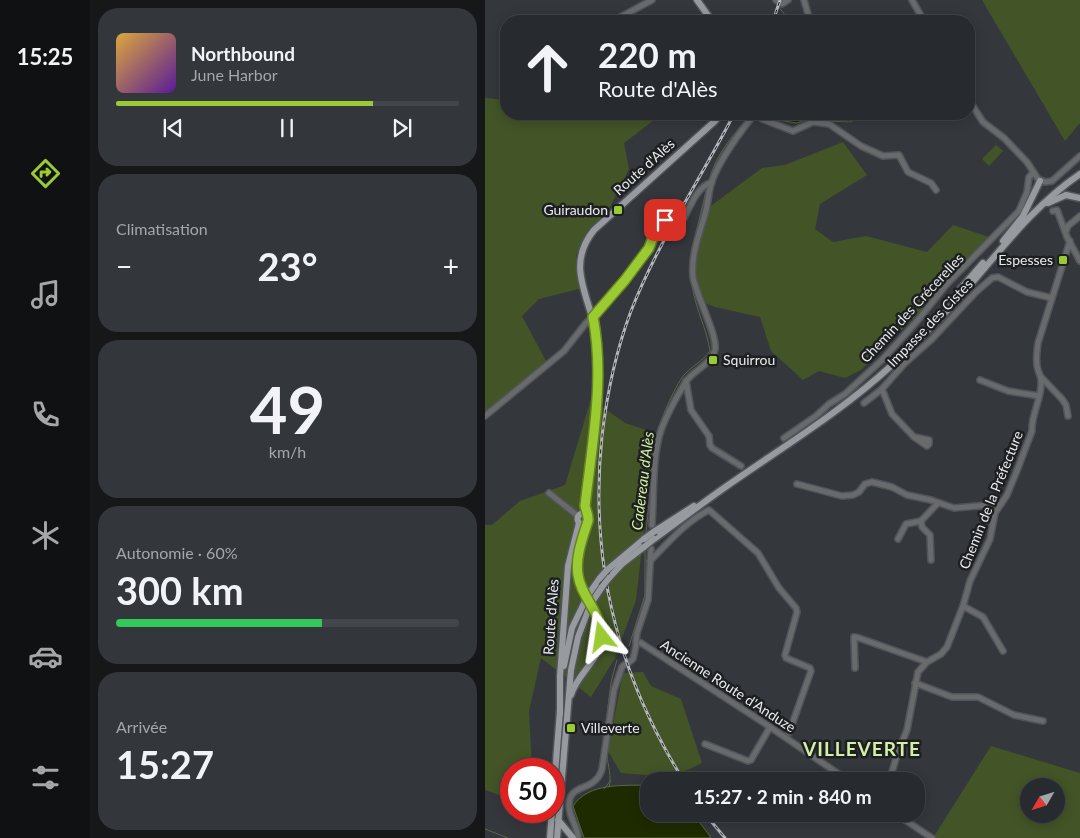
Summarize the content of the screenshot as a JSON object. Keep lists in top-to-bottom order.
{
  "streets": {
    "main road": ["Route d'Alès"],
    "street": [
      "Chemin des Crécerelles",
      "Impasse des Cistes",
      "Chemin de la Préfecture",
      "Ancienne Route d'Anduze"
    ]
  },
  "crossings": [
    ["Impasse des Cistes", "Chemin de la Préfecture"]
  ],
  "districts": ["VILLEVERTE"],
  "water": ["Cadereau d'Alès"],
  "places": {
    "transit": [
      "Guiraudon",
      "Espesses",
      "Squirrou",
      "Villeverte"
    ]
  },
  "north": "bottom left",
  "page": {
    "tabs": "15:25",
    "turn": ["220 m", "Route d'Alès"],
    "song": ["Northbound", "June Harbor"],
    "tile": [
      "Climatisation",
      ["49", "km/h"],
      ["Autonomie · 60%", "300 km"],
      ["Arrivée", "15:27"]
    ],
    "heat": ["−", "23°", "+"],
    "limit": "50",
    "trip": "15:27 · 2 min · 840 m"
  }
}
